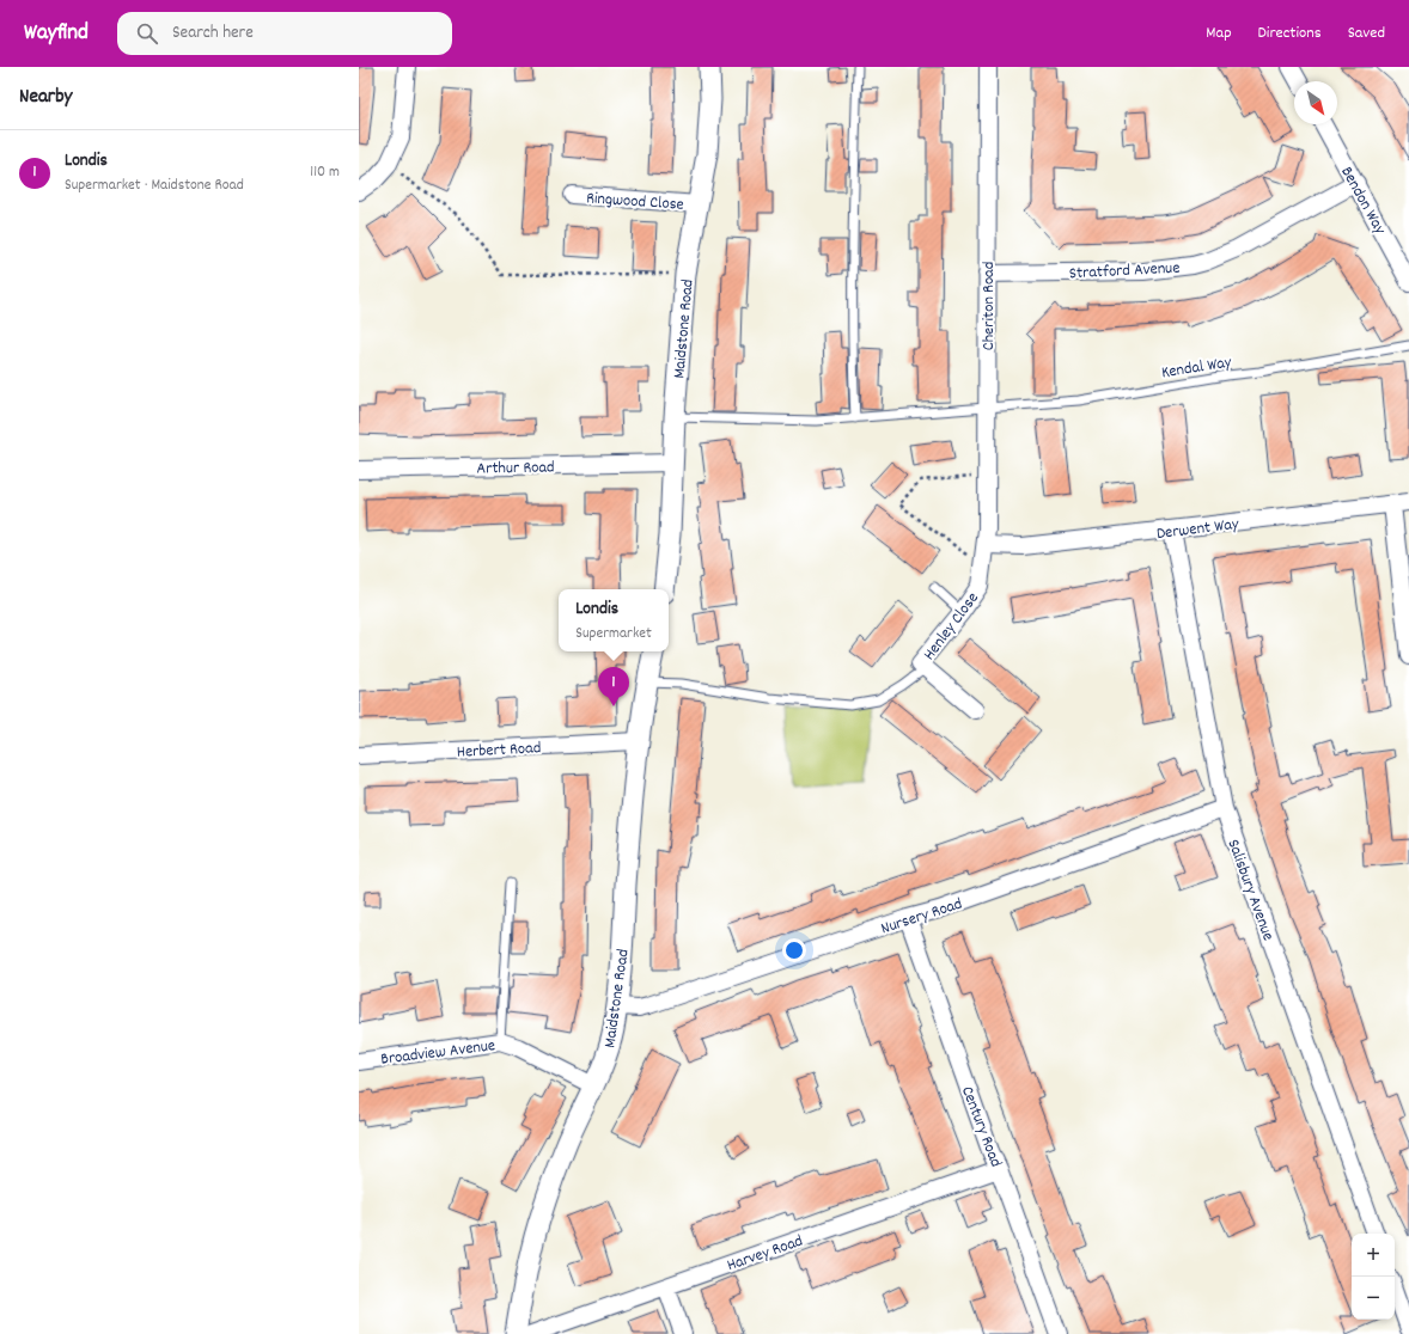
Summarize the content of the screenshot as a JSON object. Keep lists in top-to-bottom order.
{
  "streets": {
    "street": [
      "Ringwood Close",
      "Bendon Way",
      "Stratford Avenue",
      "Cheriton Road",
      "Maidstone Road",
      "Arthur Road",
      "Derwent Way",
      "Henley Close",
      "Herbert Road",
      "Salisbury Avenue",
      "Nursery Road",
      "Broadview Avenue",
      "Century Road",
      "Harvey Road"
    ],
    "lane": ["Kendal Way"]
  },
  "crossings": [
    ["Ringwood Close", "Maidstone Road"],
    ["Bendon Way", "Stratford Avenue"],
    ["Stratford Avenue", "Cheriton Road"],
    ["Cheriton Road", "Kendal Way"],
    ["Cheriton Road", "Derwent Way"],
    ["Cheriton Road", "Henley Close"],
    ["Maidstone Road", "Kendal Way"],
    ["Maidstone Road", "Arthur Road"],
    ["Maidstone Road", "Herbert Road"],
    ["Maidstone Road", "Nursery Road"],
    ["Maidstone Road", "Broadview Avenue"],
    ["Derwent Way", "Henley Close"],
    ["Derwent Way", "Salisbury Avenue"],
    ["Salisbury Avenue", "Nursery Road"],
    ["Nursery Road", "Century Road"],
    ["Century Road", "Harvey Road"]
  ],
  "north": "bottom right",
  "page": {
    "header": "Wayfind",
    "search": "Search here",
    "nav": ["Map", "Directions", "Saved"],
    "heading": "Nearby",
    "list": [
      {
        "mark": "1",
        "name": "Londis",
        "note": "Supermarket · Maidstone Road",
        "value": "110 m"
      }
    ],
    "popup": ["Londis", "Supermarket"],
    "pins": "1",
    "map_buttons": ["+", "−"]
  }
}
